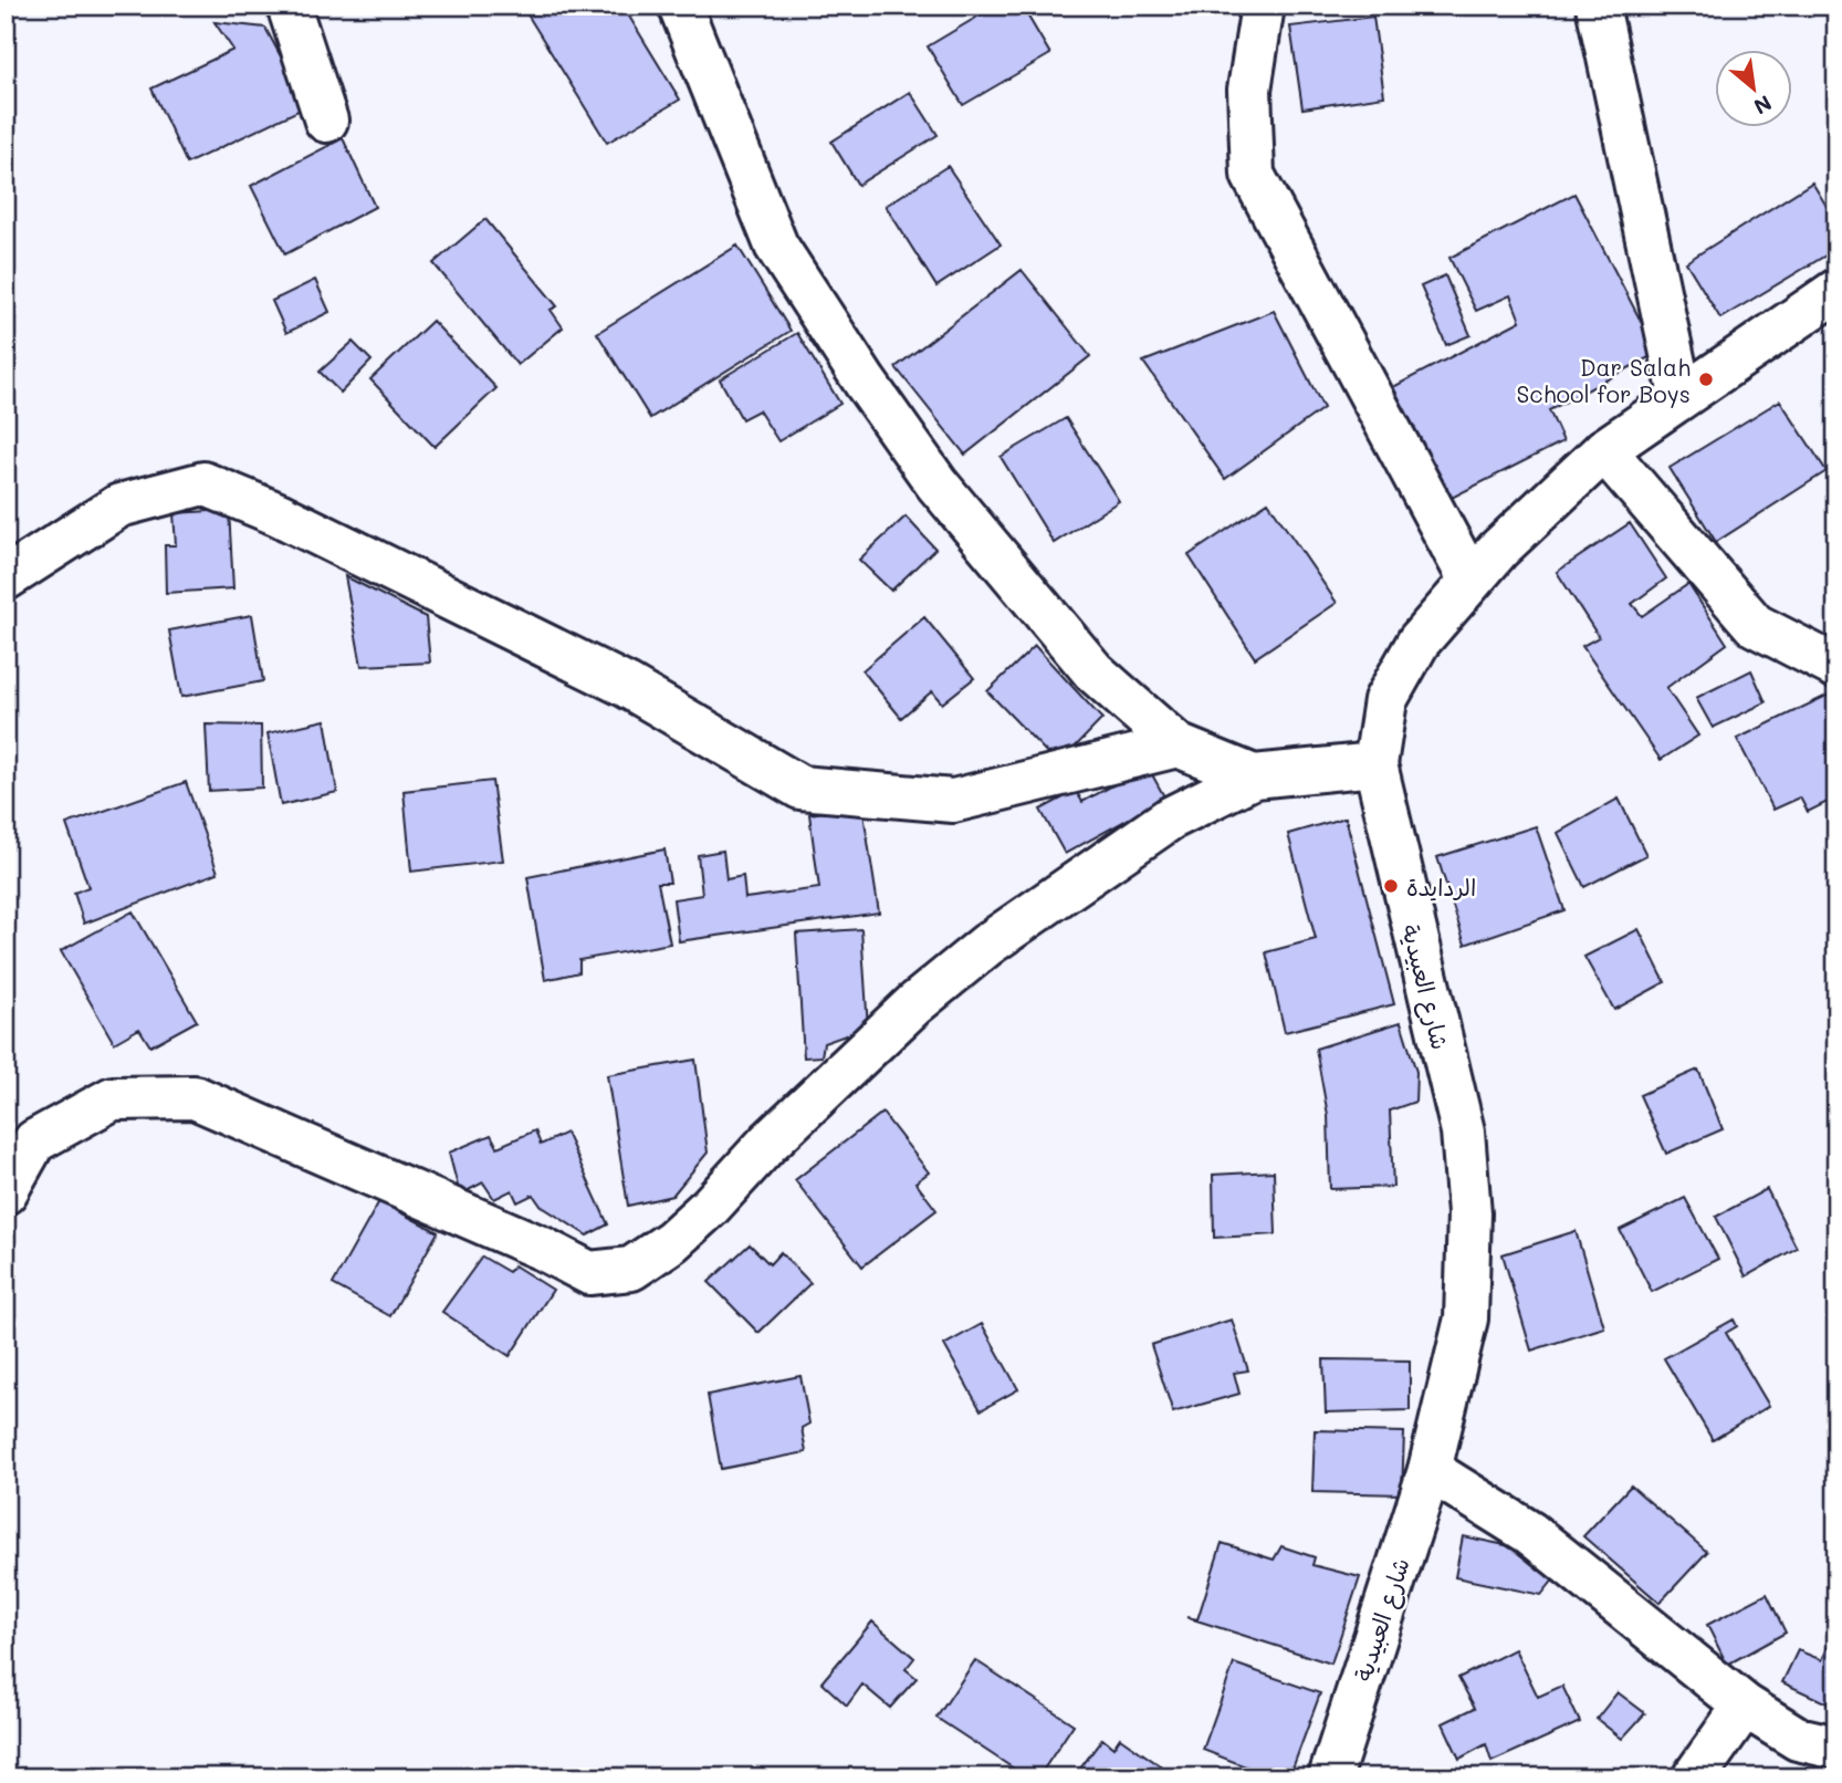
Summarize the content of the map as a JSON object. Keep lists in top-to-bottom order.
{
  "streets": {
    "street": ["شارع العبيدية"]
  },
  "places": ["Dar Salah School for Boys", "الردايدة"],
  "north": "bottom right"
}
